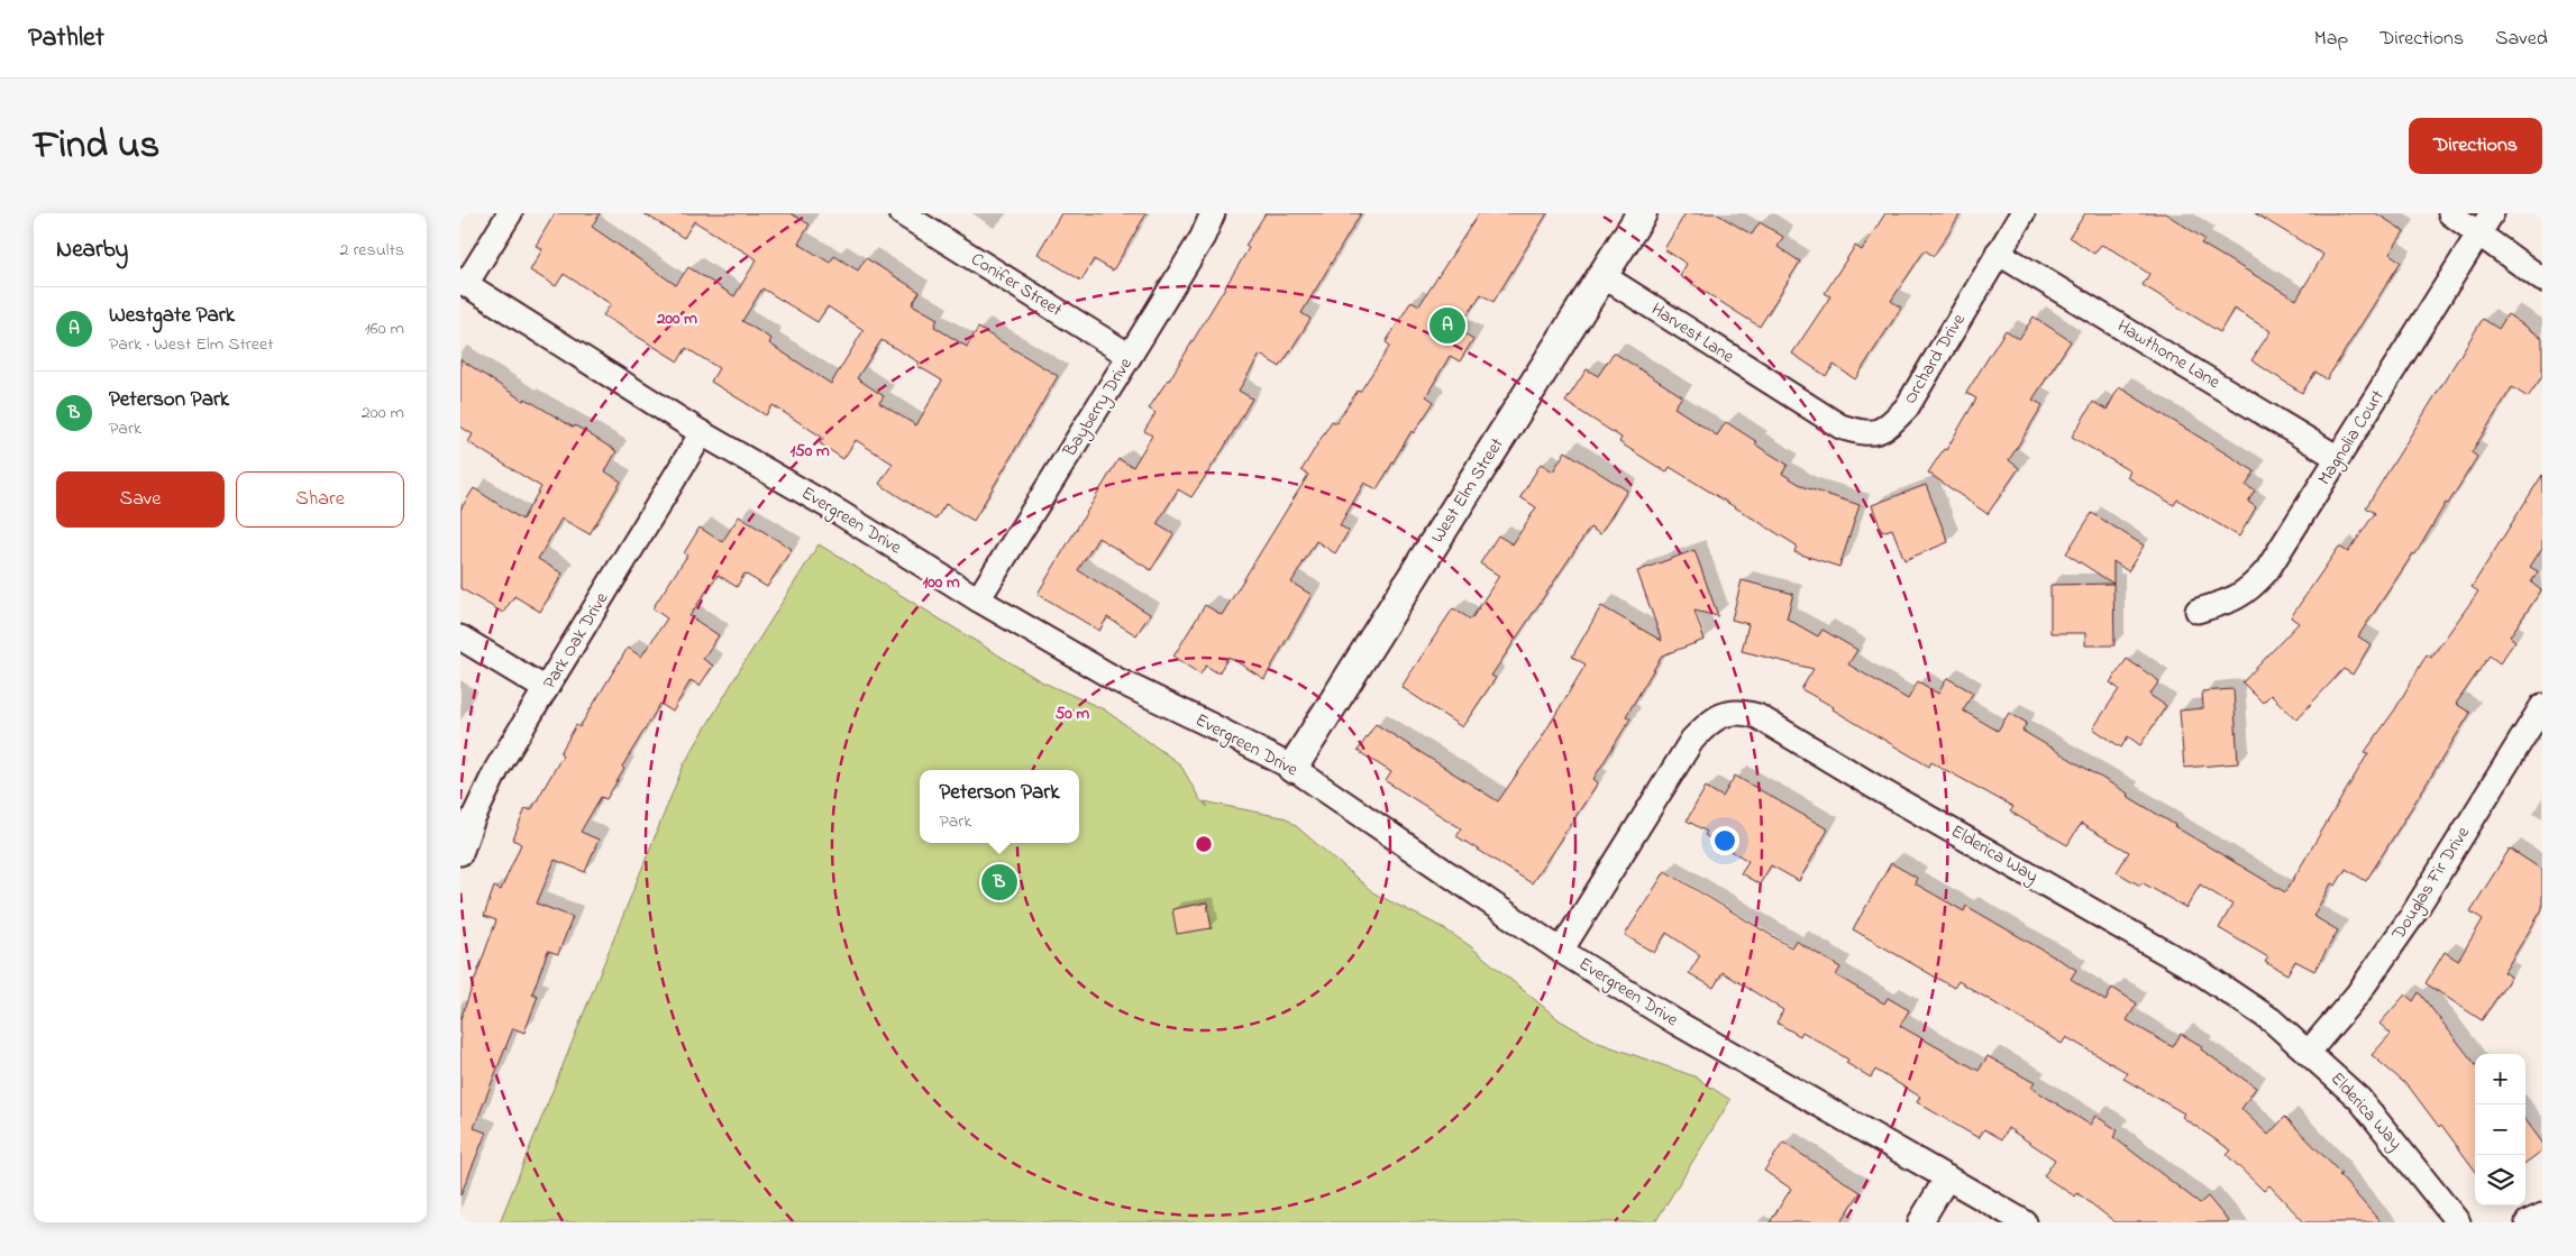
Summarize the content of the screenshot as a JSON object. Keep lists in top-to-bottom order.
{
  "streets": {
    "street": [
      "Conifer Street",
      "Harvest Lane",
      "Hawthorne Lane",
      "Orchard Drive",
      "Bayberry Drive",
      "Magnolia Court",
      "West Elm Street",
      "Evergreen Drive",
      "Park Oak Drive",
      "Elderica Way",
      "Douglas Fir Drive"
    ]
  },
  "crossings": [
    ["Conifer Street", "Bayberry Drive"],
    ["Harvest Lane", "Orchard Drive"],
    ["Harvest Lane", "West Elm Street"],
    ["Hawthorne Lane", "Orchard Drive"],
    ["Hawthorne Lane", "Magnolia Court"],
    ["Bayberry Drive", "Evergreen Drive"],
    ["West Elm Street", "Evergreen Drive"],
    ["Evergreen Drive", "Park Oak Drive"],
    ["Evergreen Drive", "Elderica Way"],
    ["Elderica Way", "Douglas Fir Drive"]
  ],
  "page": {
    "header": "Pathlet",
    "nav": ["Map", "Directions", "Saved"],
    "title": "Find us",
    "buttons": [
      "Directions",
      ["Save", "Share"]
    ],
    "heading": ["Nearby", "2 results"],
    "list": [
      {
        "mark": "A",
        "name": "Westgate Park",
        "note": "Park · West Elm Street",
        "value": "160 m"
      },
      {
        "mark": "B",
        "name": "Peterson Park",
        "note": "Park",
        "value": "200 m"
      }
    ],
    "pins": ["A", "B"],
    "popup": ["Peterson Park", "Park"],
    "map_buttons": ["+", "−"]
  },
  "rings": [
    "200 m",
    "150 m",
    "100 m",
    "50 m"
  ]
}
